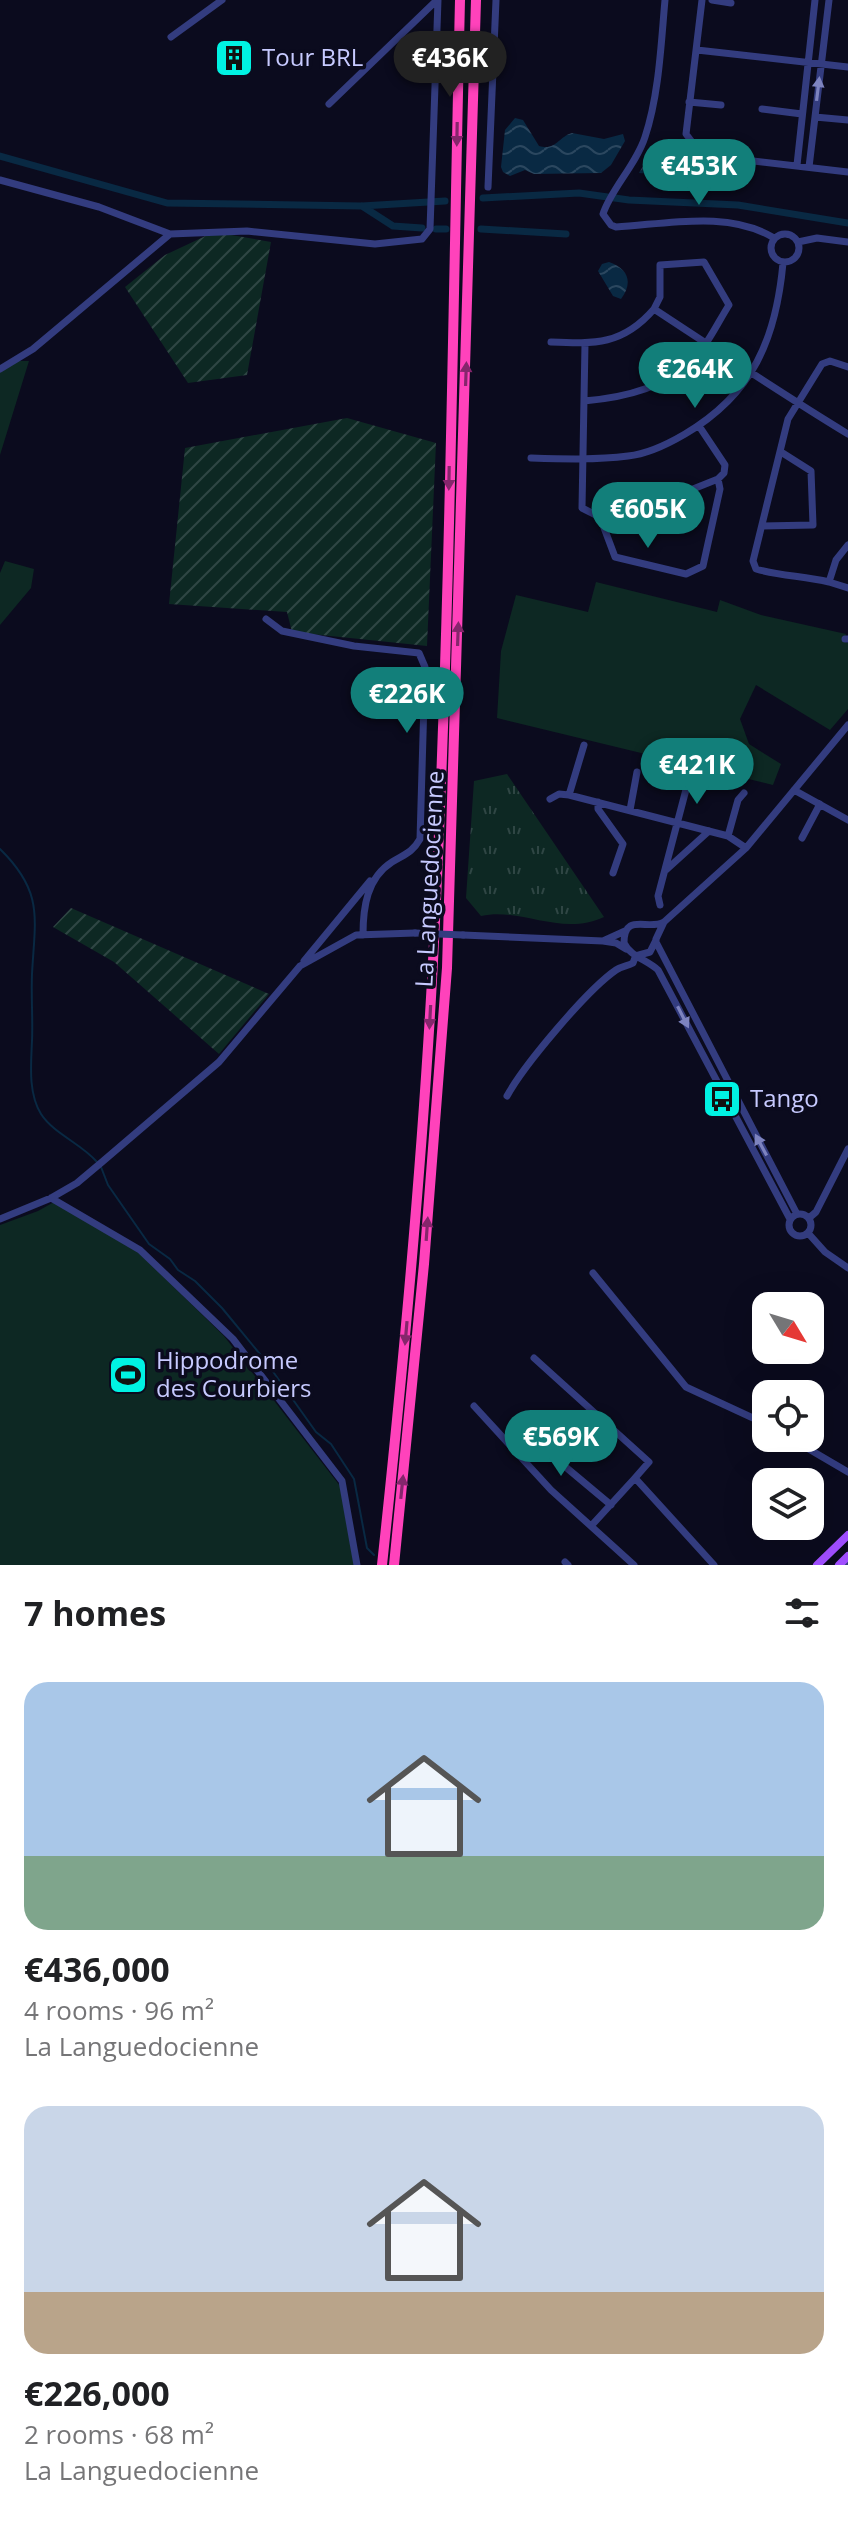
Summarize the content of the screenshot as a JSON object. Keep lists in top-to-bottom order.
{
  "streets": {
    "highway": ["La Languedocienne"]
  },
  "places": {
    "building": ["Tour BRL"],
    "bus stop": ["Tango"],
    "sports": ["Hippodrome des Courbiers"]
  },
  "north": "bottom right",
  "page": {
    "price": [
      "€436K",
      "€453K",
      "€264K",
      "€605K",
      "€226K",
      "€421K",
      "€569K"
    ],
    "heading": "7 homes",
    "list": [
      {
        "name": "€436,000",
        "note": "4 rooms · 96 m² · La Languedocienne"
      },
      {
        "name": "€226,000",
        "note": "2 rooms · 68 m² · La Languedocienne"
      }
    ]
  }
}
